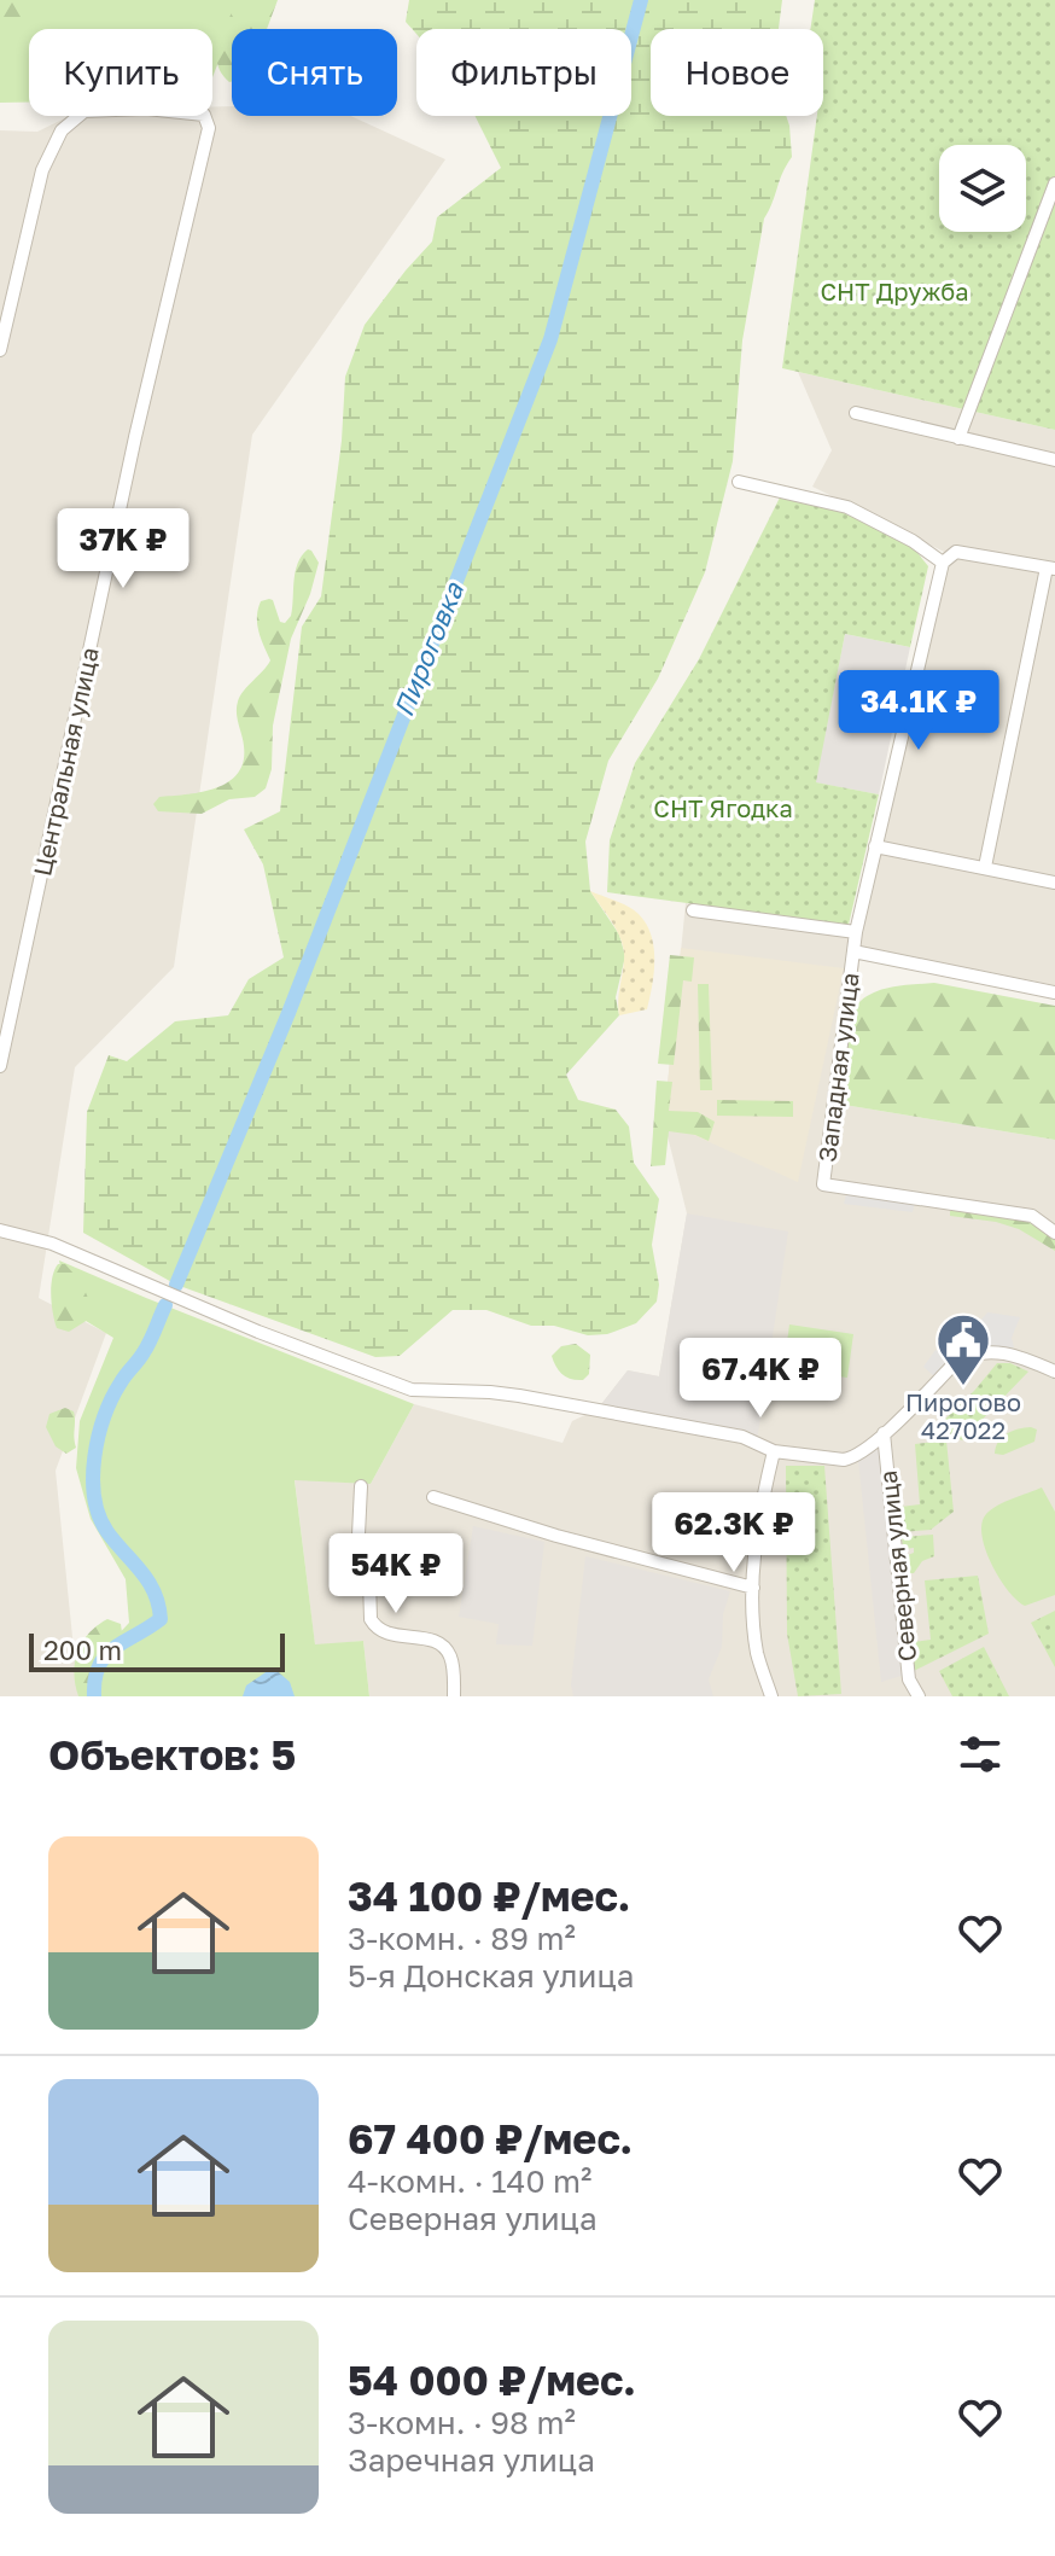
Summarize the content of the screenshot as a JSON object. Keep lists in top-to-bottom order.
{
  "streets": {
    "street": ["Центральная улица", "Западная улица", "Северная улица"]
  },
  "water": ["Пироговка"],
  "parks": ["СНТ Дружба", "СНТ Ягодка"],
  "places": {
    "public building": ["Пирогово 427022"]
  },
  "scale_bar": "200 m",
  "page": {
    "chip": [
      "Купить",
      "Снять",
      "Фильтры",
      "Новое"
    ],
    "price": [
      "37K ₽",
      "34.1K ₽",
      "67.4K ₽",
      "62.3K ₽",
      "54K ₽"
    ],
    "scale": "200 m",
    "heading": "Объектов: 5",
    "list": [
      {
        "name": "34 100 ₽/мес.",
        "note": "3-комн. · 89 m² · 5-я Донская улица"
      },
      {
        "name": "67 400 ₽/мес.",
        "note": "4-комн. · 140 m² · Северная улица"
      },
      {
        "name": "54 000 ₽/мес.",
        "note": "3-комн. · 98 m² · Заречная улица"
      }
    ]
  }
}
